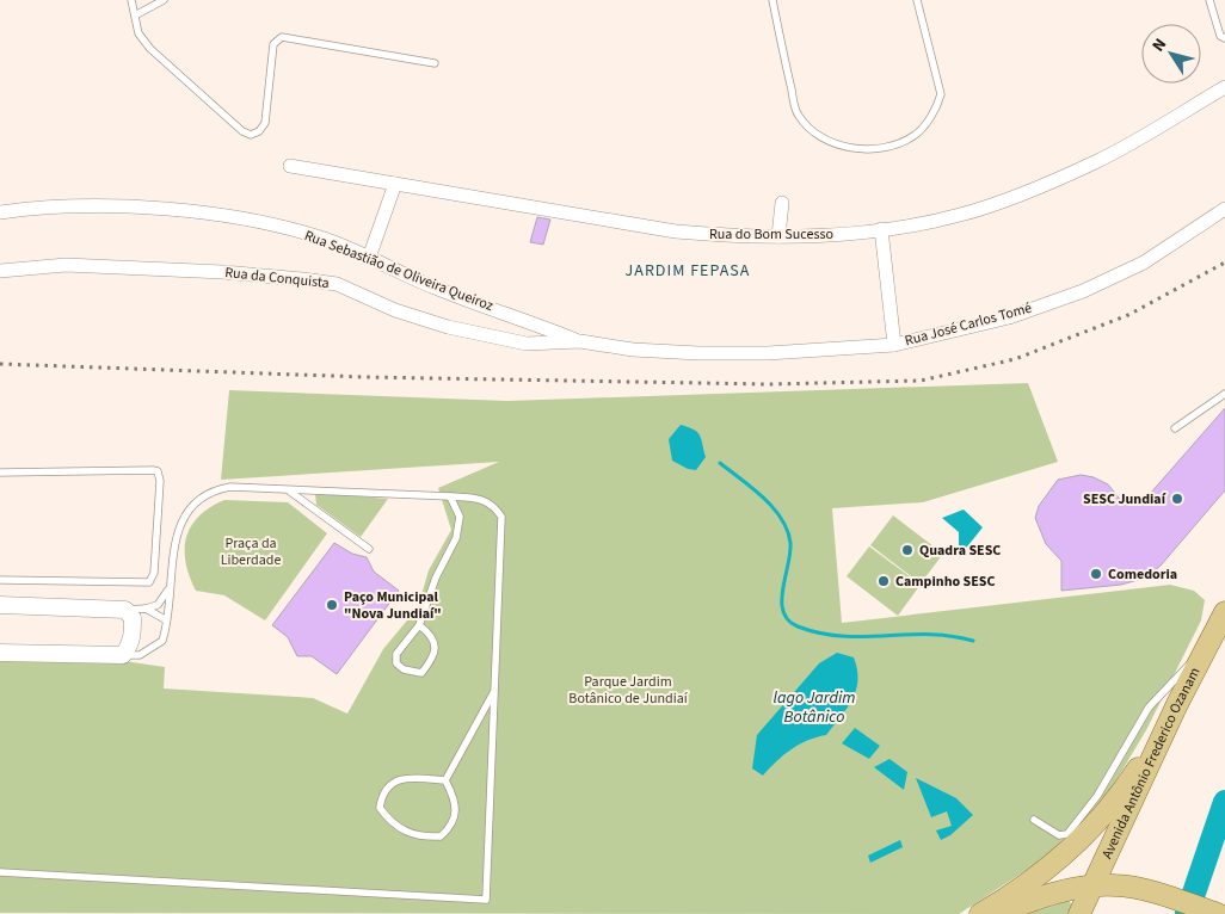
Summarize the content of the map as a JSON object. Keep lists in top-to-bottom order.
{
  "streets": {
    "main road": ["Avenida Antônio Frederico Ozanam"],
    "street": [
      "Rua do Bom Sucesso",
      "Rua Sebastião de Oliveira Queiroz",
      "Rua da Conquista",
      "Rua José Carlos Tomé"
    ]
  },
  "crossings": [
    ["Rua Sebastião de Oliveira Queiroz", "Rua da Conquista"],
    ["Rua Sebastião de Oliveira Queiroz", "Rua José Carlos Tomé"],
    ["Rua da Conquista", "Rua José Carlos Tomé"]
  ],
  "districts": ["JARDIM FEPASA"],
  "water": ["lago Jardim Botânico"],
  "parks": ["Praça da Liberdade", "Parque Jardim Botânico de Jundiaí"],
  "places": [
    "SESC Jundiaí",
    "Quadra SESC",
    "Comedoria",
    "Campinho SESC",
    "Paço Municipal \"Nova Jundiaí\""
  ],
  "north": "top left"
}
